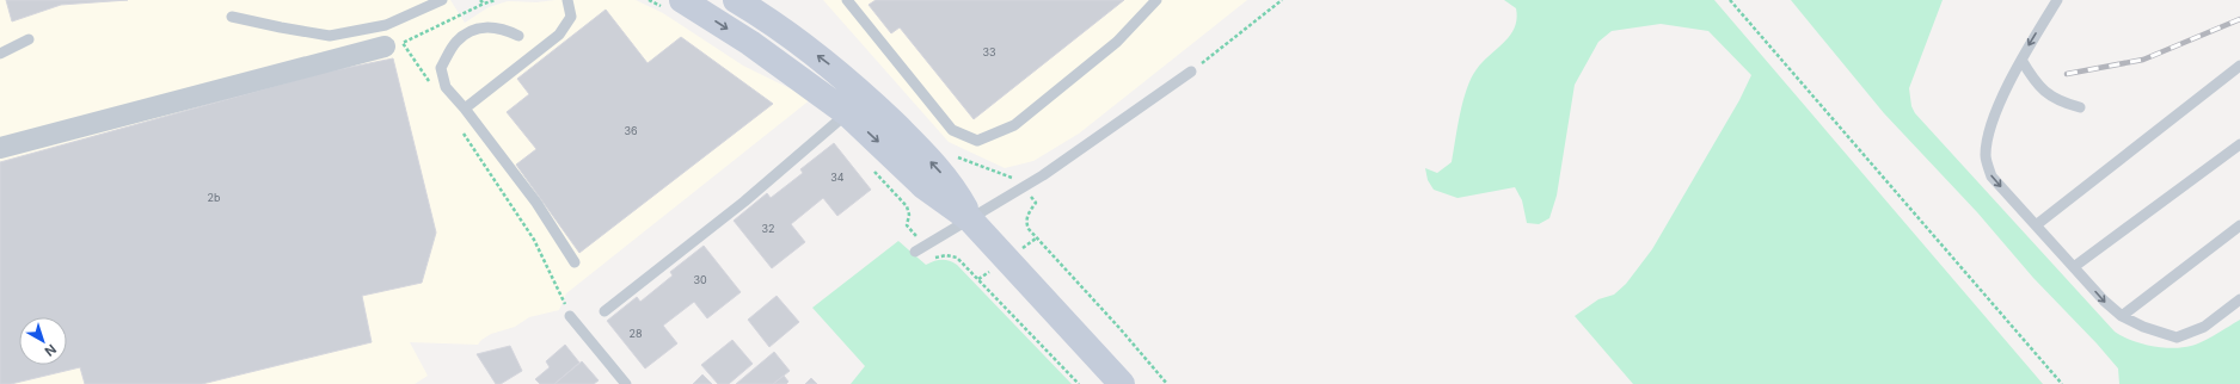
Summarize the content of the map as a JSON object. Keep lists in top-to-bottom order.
{
  "house_numbers": [
    "33",
    "36",
    "34",
    "2b",
    "32",
    "30",
    "28"
  ],
  "north": "bottom right"
}
